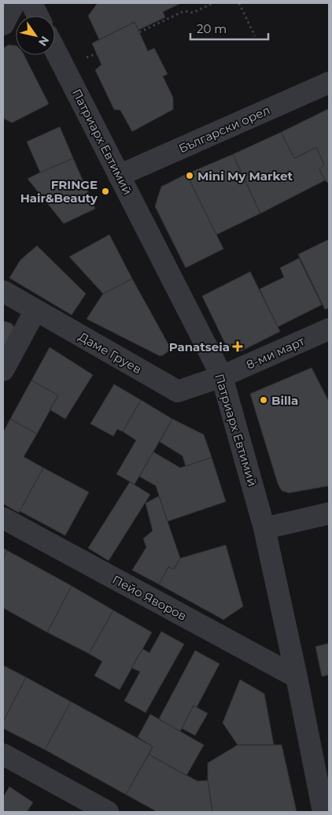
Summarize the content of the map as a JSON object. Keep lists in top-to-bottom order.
{
  "streets": {
    "street": [
      "Български орел",
      "Патриарх Евтимий",
      "Даме Груев",
      "8-ми март",
      "Пейо Яворов"
    ]
  },
  "crossings": [
    ["Български орел", "Патриарх Евтимий"],
    ["Патриарх Евтимий", "Даме Груев"],
    ["Патриарх Евтимий", "8-ми март"],
    ["Патриарх Евтимий", "Пейо Яворов"],
    ["Даме Груев", "8-ми март"]
  ],
  "places": {
    "other": ["Mini My Market", "FRINGE Hair&Beauty", "Billa"],
    "health": ["Panatseia"]
  },
  "scale_bar": "20 m",
  "north": "bottom right"
}
